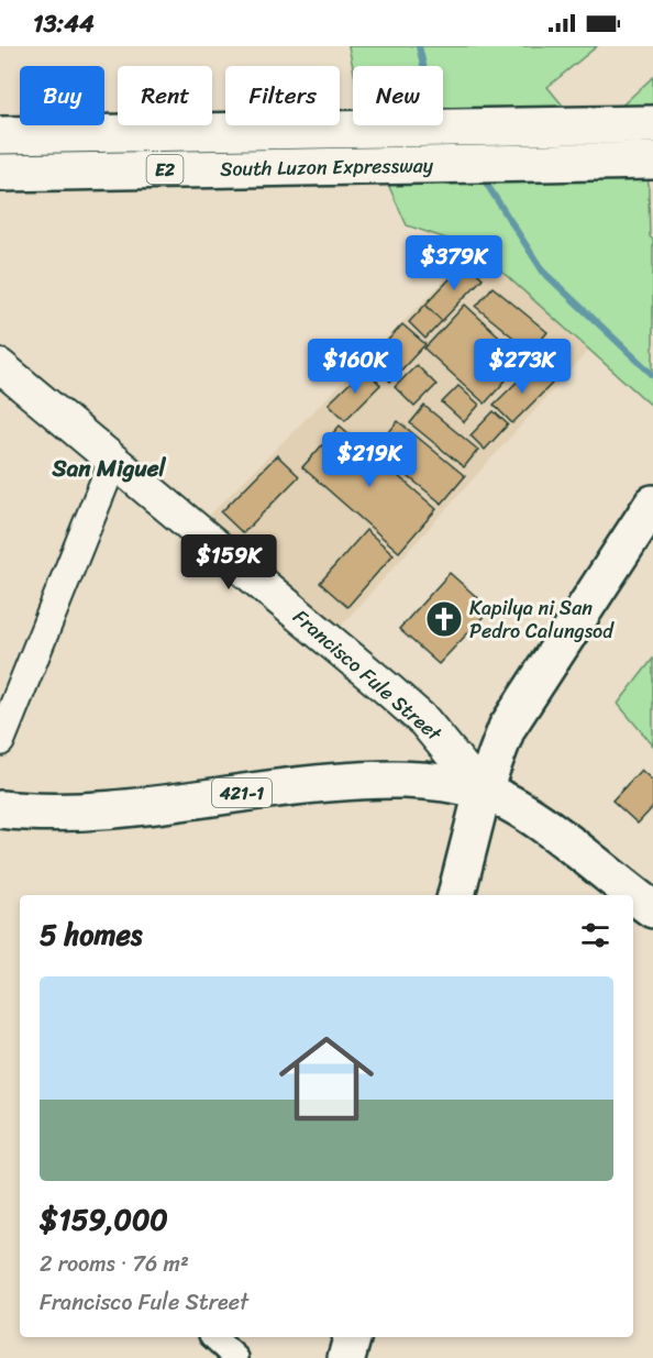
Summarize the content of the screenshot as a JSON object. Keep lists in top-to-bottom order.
{
  "streets": {
    "main road": [
      "South Luzon Expressway",
      "E2",
      "Francisco Fule Street",
      "421-1"
    ]
  },
  "crossings": [
    ["Francisco Fule Street", "421-1"]
  ],
  "districts": ["San Miguel"],
  "places": {
    "church": ["Kapilya ni San Pedro Calungsod"]
  },
  "page": {
    "status": "13:44",
    "chip": [
      "Buy",
      "Rent",
      "Filters",
      "New"
    ],
    "price": [
      "$379K",
      "$160K",
      "$273K",
      "$219K",
      "$159K"
    ],
    "heading": "5 homes",
    "list": [
      {
        "name": "$159,000",
        "note": "2 rooms · 76 m² · Francisco Fule Street"
      }
    ]
  }
}
